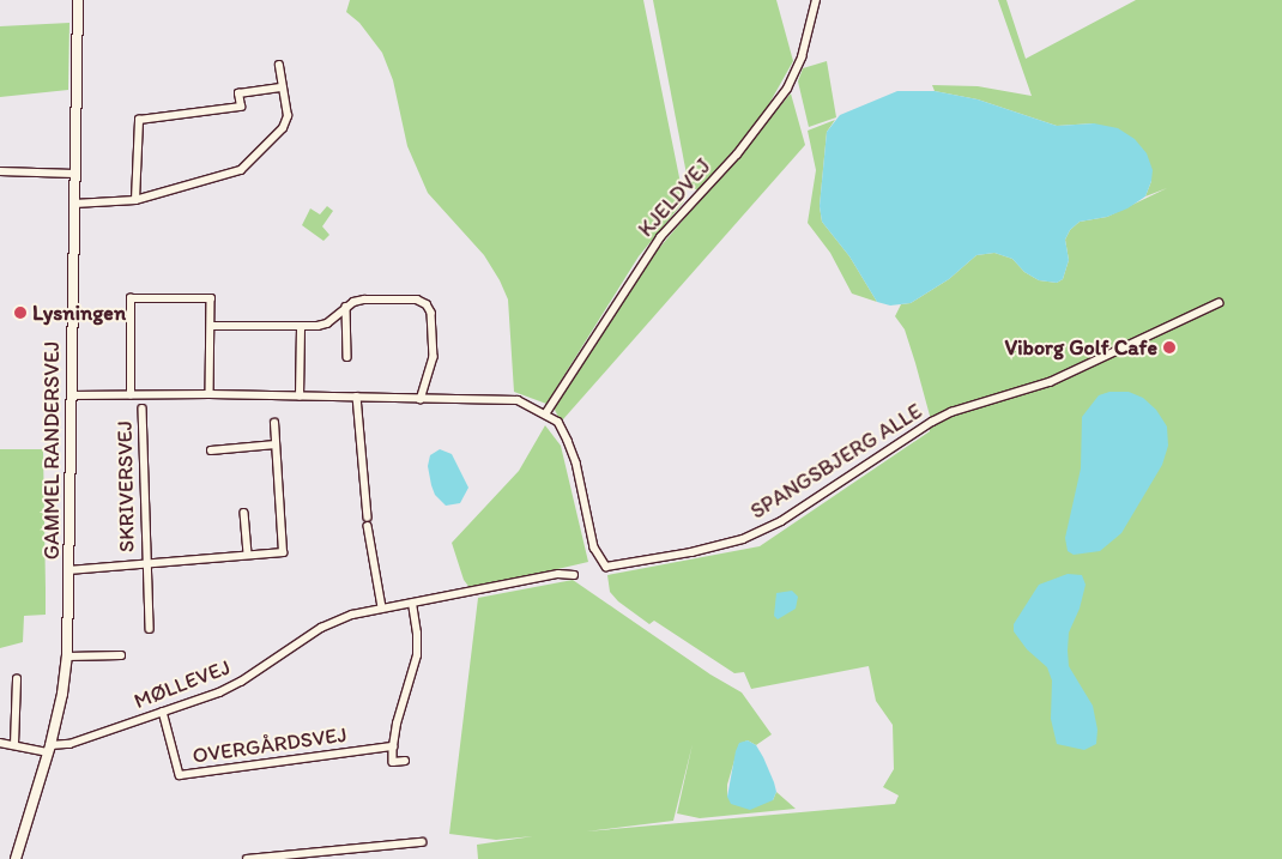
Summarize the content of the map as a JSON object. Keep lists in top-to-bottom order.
{
  "streets": {
    "street": [
      "KJELDVEJ",
      "GAMMEL RANDERSVEJ",
      "SPANGSBJERG ALLE",
      "SKRIVERSVEJ",
      "MØLLEVEJ",
      "OVERGÅRDSVEJ"
    ]
  },
  "crossings": [
    ["KJELDVEJ", "SPANGSBJERG ALLE"],
    ["GAMMEL RANDERSVEJ", "SPANGSBJERG ALLE"],
    ["GAMMEL RANDERSVEJ", "SKRIVERSVEJ"],
    ["GAMMEL RANDERSVEJ", "MØLLEVEJ"],
    ["MØLLEVEJ", "OVERGÅRDSVEJ"]
  ],
  "places": ["Lysningen", "Viborg Golf Cafe"]
}
